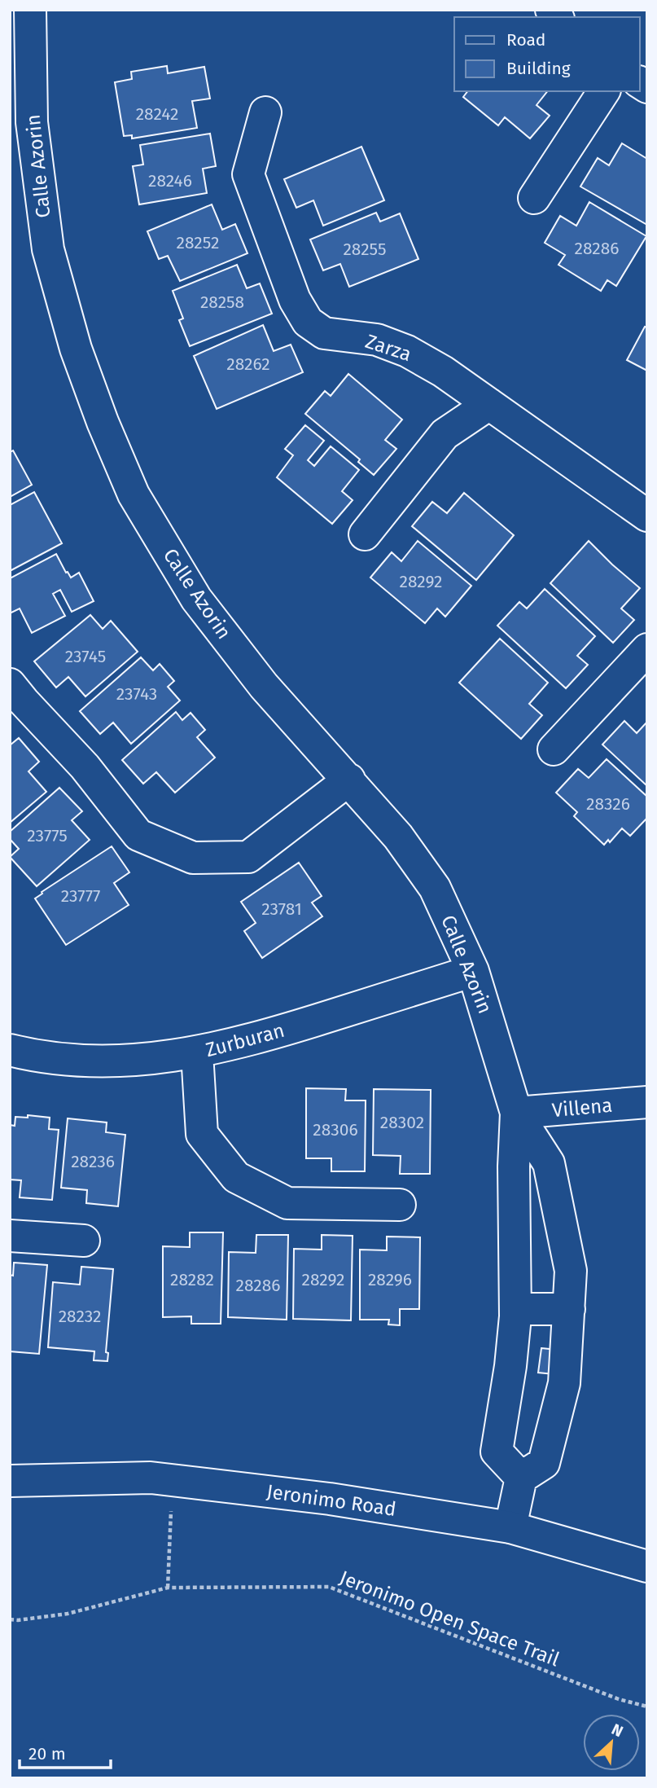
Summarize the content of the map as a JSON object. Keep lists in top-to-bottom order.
{
  "streets": {
    "street": [
      "Calle Azorin",
      "Zarza",
      "Zurburan",
      "Villena",
      "Jeronimo Road"
    ],
    "path": ["Jeronimo Open Space Trail"]
  },
  "crossings": [
    ["Calle Azorin", "Zurburan"],
    ["Calle Azorin", "Villena"]
  ],
  "house_numbers": [
    "28242",
    "28246",
    "28252",
    "28286",
    "28255",
    "28258",
    "28262",
    "28292",
    "23745",
    "23743",
    "28326",
    "23775",
    "23777",
    "23781",
    "28302",
    "28306",
    "28236",
    "28282",
    "28292",
    "28296",
    "28286",
    "28232"
  ],
  "legend": ["Road", "Building"],
  "scale_bar": "20 m",
  "north": "top right"
}
